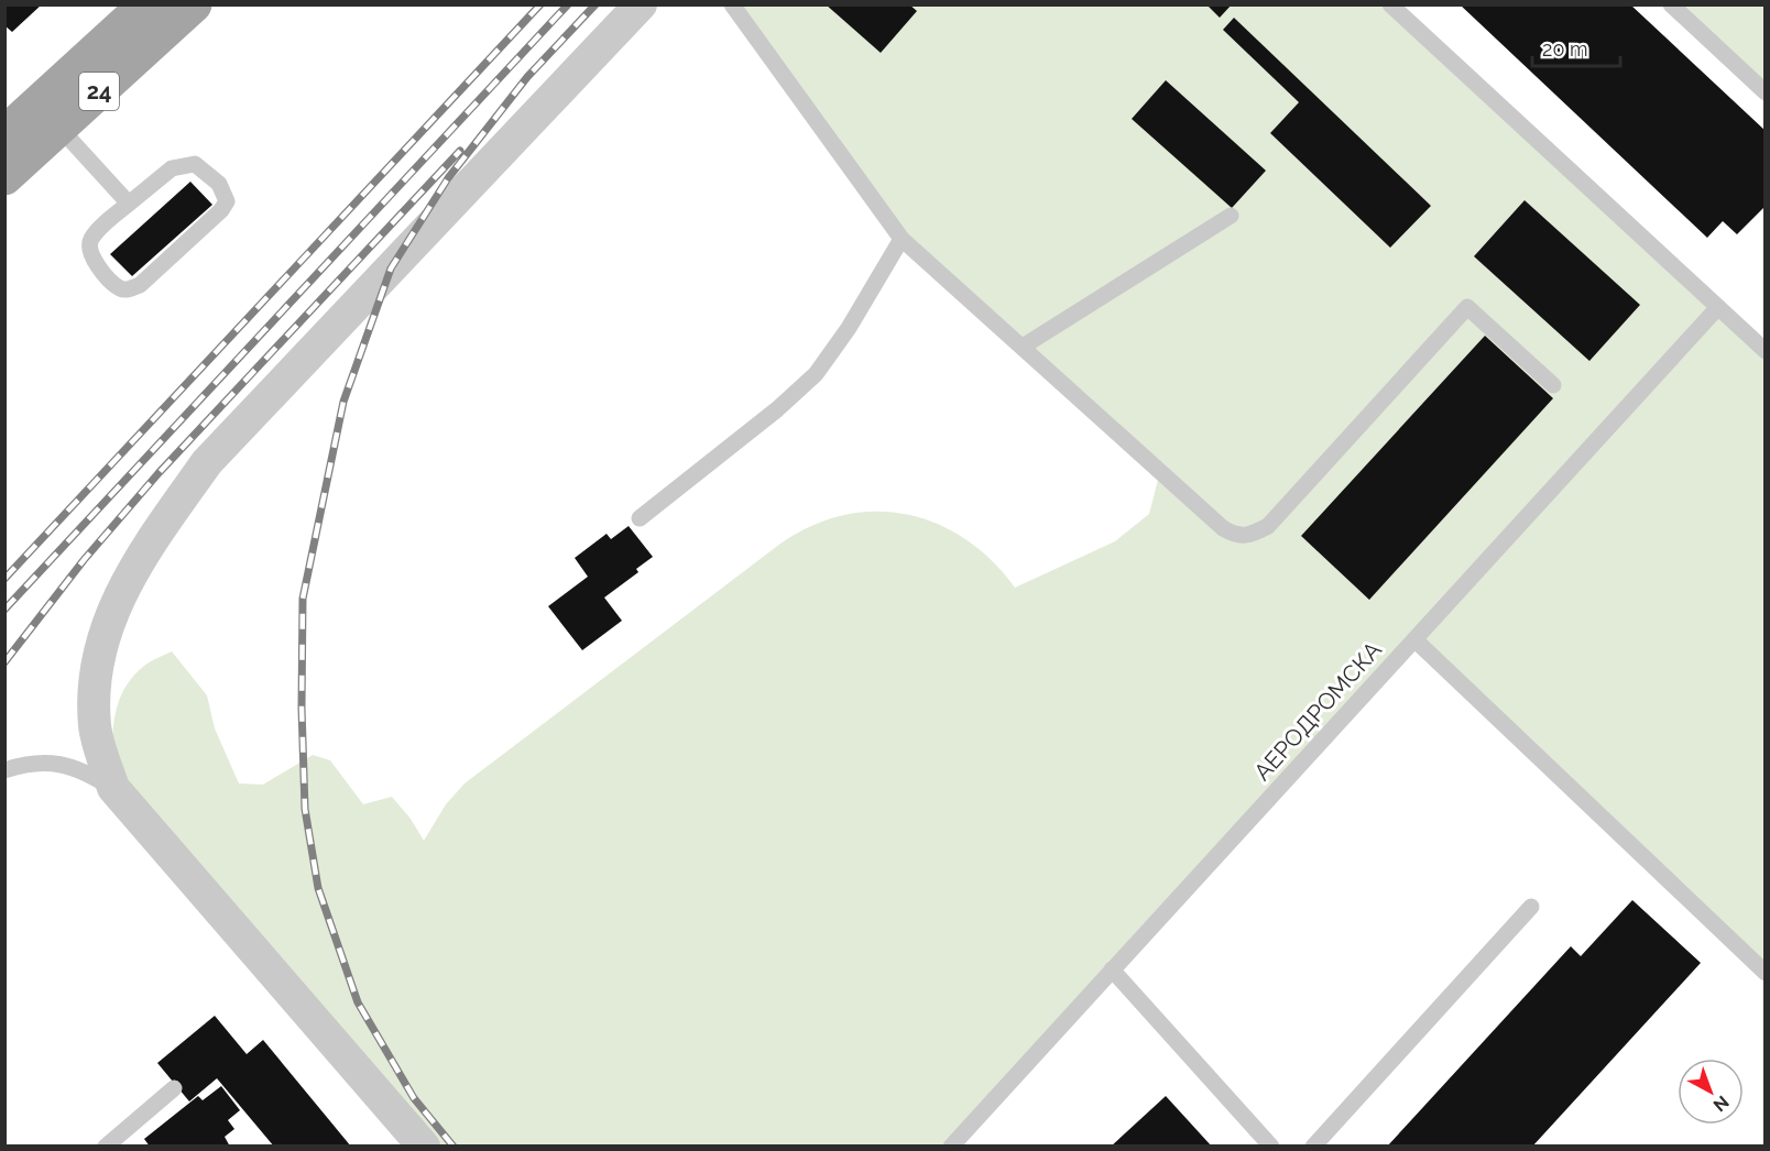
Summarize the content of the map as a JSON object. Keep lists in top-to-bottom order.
{
  "streets": {
    "main road": ["24"],
    "lane": ["АЕРОДРОМСКА"]
  },
  "scale_bar": "20 m",
  "north": "bottom right"
}
